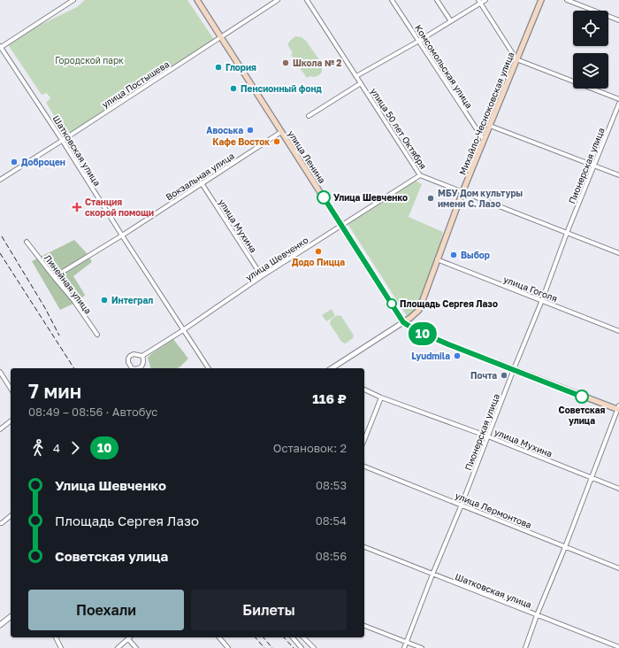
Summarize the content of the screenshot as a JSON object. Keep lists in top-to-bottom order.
{
  "streets": {
    "main road": ["Михайло-Чесноковская улица", "улица Ленина"],
    "street": [
      "Комсомольская улица",
      "улица Постышева",
      "улица 50 лет Октября",
      "Шатковская улица",
      "Пионерская улица",
      "Вокзальная улица",
      "улица Мухина",
      "улица Шевченко",
      "Линейная улица",
      "улица Гоголя",
      "улица Лермонтова"
    ]
  },
  "crossings": [
    ["Комсомольская улица", "Михайло-Чесноковская улица"],
    ["улица Постышева", "Шатковская улица"],
    ["улица Постышева", "улица Ленина"],
    ["Михайло-Чесноковская улица", "улица 50 лет Октября"],
    ["Михайло-Чесноковская улица", "улица Ленина"],
    ["Михайло-Чесноковская улица", "улица Гоголя"],
    ["улица 50 лет Октября", "Пионерская улица"],
    ["улица 50 лет Октября", "улица Шевченко"],
    ["Шатковская улица", "Пионерская улица"],
    ["Шатковская улица", "Вокзальная улица"],
    ["Шатковская улица", "улица Шевченко"],
    ["улица Ленина", "Пионерская улица"],
    ["улица Ленина", "Вокзальная улица"],
    ["улица Ленина", "улица Шевченко"],
    ["Пионерская улица", "улица Мухина"],
    ["Пионерская улица", "улица Гоголя"],
    ["Пионерская улица", "улица Лермонтова"],
    ["Вокзальная улица", "улица Мухина"],
    ["Вокзальная улица", "Линейная улица"],
    ["улица Мухина", "улица Шевченко"]
  ],
  "parks": ["Городской парк"],
  "places": {
    "other": [
      "Школа № 2",
      "Глория",
      "Пенсионный фонд",
      "Авоська",
      "Кафе Восток",
      "Доброцен",
      "Улица Шевченко",
      "МБУ Дом культуры имени С. Лазо",
      "Додо Пицца",
      "Выбор",
      "Интеграл",
      "Площадь Сергея Лазо",
      "Lyudmila",
      "Почта",
      "Советская улица"
    ],
    "health": ["Станция скорой помощи"]
  },
  "lines": ["bus line 10"],
  "page": {
    "on_map": "10",
    "heading": ["7 мин", "08:49 – 08:56 · Автобус", "116 ₽"],
    "legs": ["4", "10", "Остановок: 2"],
    "list": [
      {
        "name": "Улица Шевченко",
        "value": "08:53"
      },
      {
        "name": "Площадь Сергея Лазо",
        "value": "08:54"
      },
      {
        "name": "Советская улица",
        "value": "08:56"
      }
    ],
    "buttons": ["Поехали", "Билеты"]
  }
}
